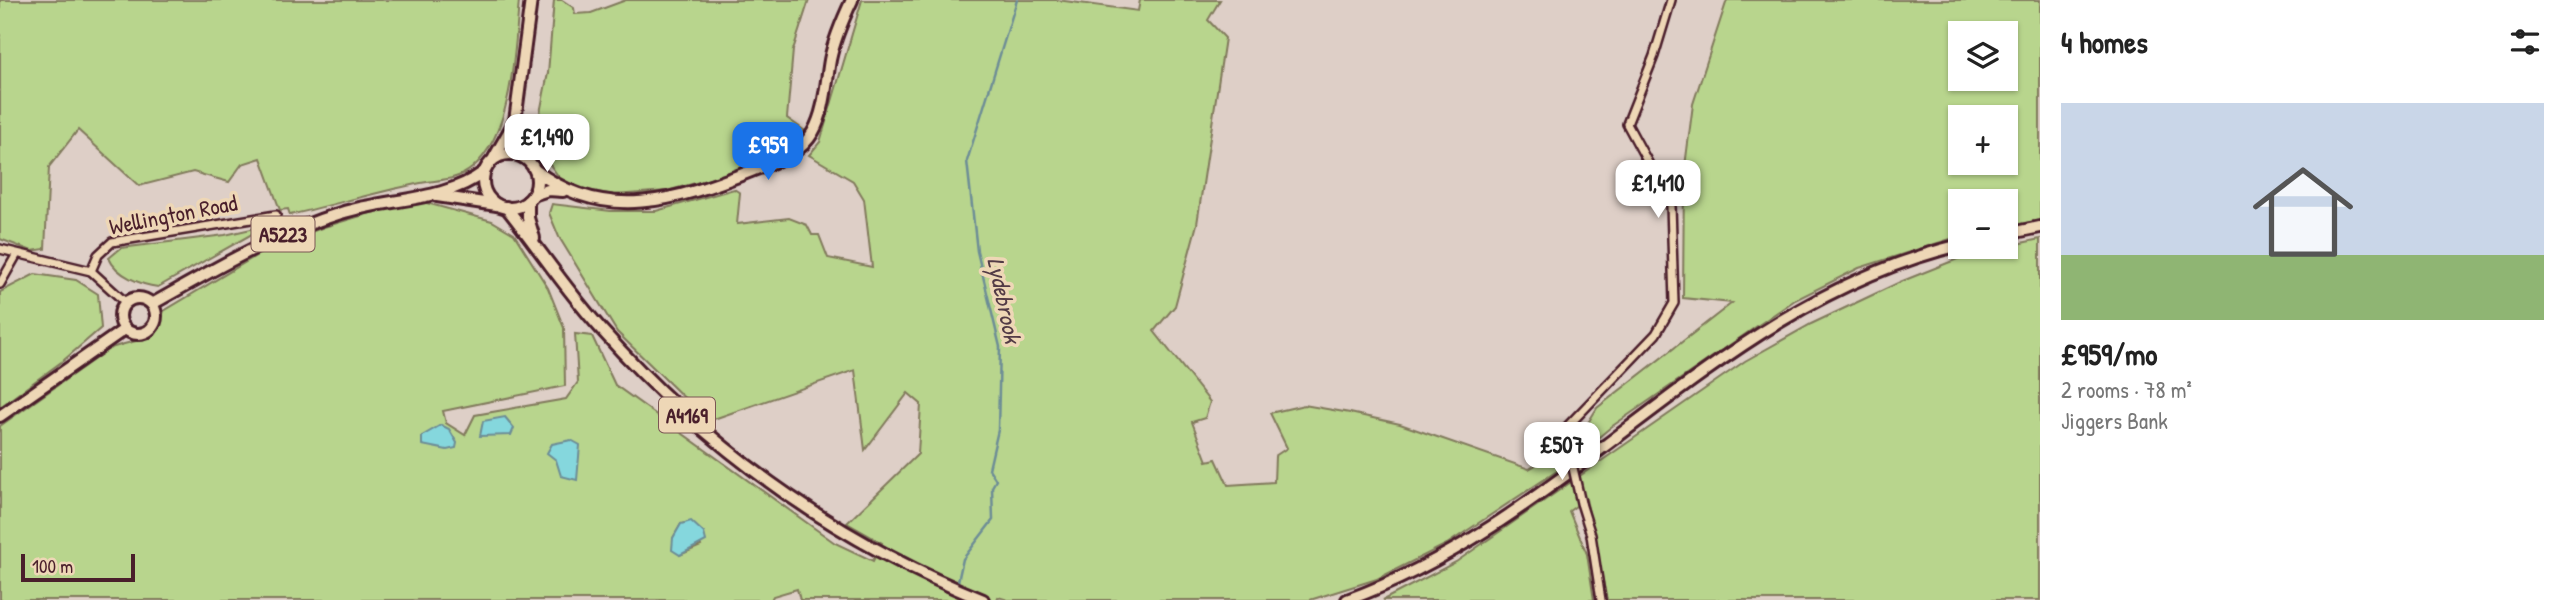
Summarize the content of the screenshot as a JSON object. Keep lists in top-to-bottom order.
{
  "streets": {
    "main road": ["A5223", "A4169"],
    "street": ["Wellington Road"]
  },
  "crossings": [
    ["A5223", "A4169"]
  ],
  "water": ["Lydebrook"],
  "scale_bar": "100 m",
  "page": {
    "heading": "4 homes",
    "map_buttons": ["+", "−"],
    "list": [
      {
        "name": "£959/mo",
        "note": "2 rooms · 78 m² · Jiggers Bank"
      }
    ],
    "price": [
      "£1,490",
      "£959",
      "£1,410",
      "£507"
    ],
    "scale": "100 m"
  }
}
